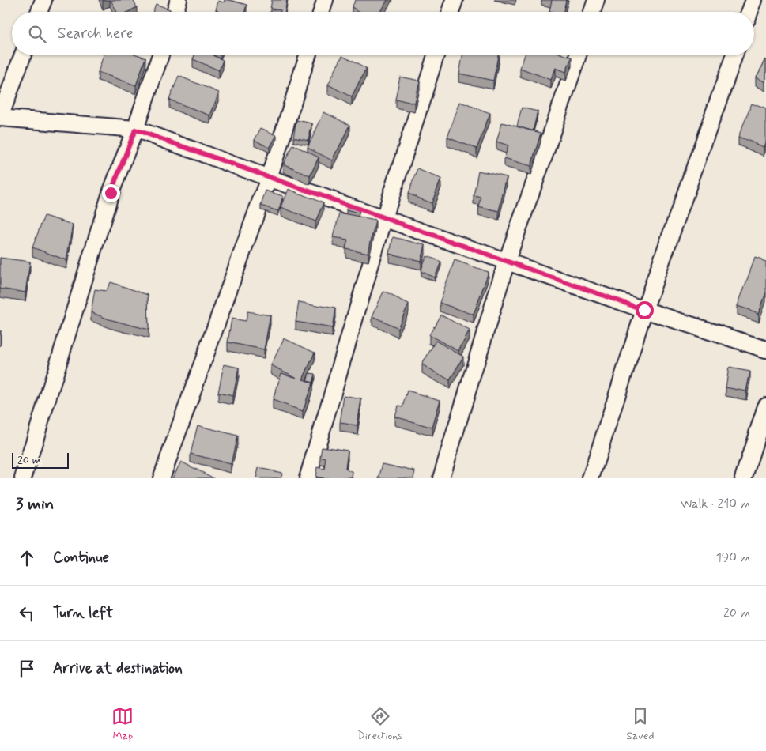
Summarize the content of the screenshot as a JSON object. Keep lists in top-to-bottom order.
{
  "scale_bar": "20 m",
  "page": {
    "search": "Search here",
    "scale": "20 m",
    "heading": ["3 min", "Walk · 210 m"],
    "list": [
      ["Continue", "190 m"],
      ["Turn left", "20 m"],
      "Arrive at destination"
    ],
    "nav": ["Map", "Directions", "Saved"]
  }
}
